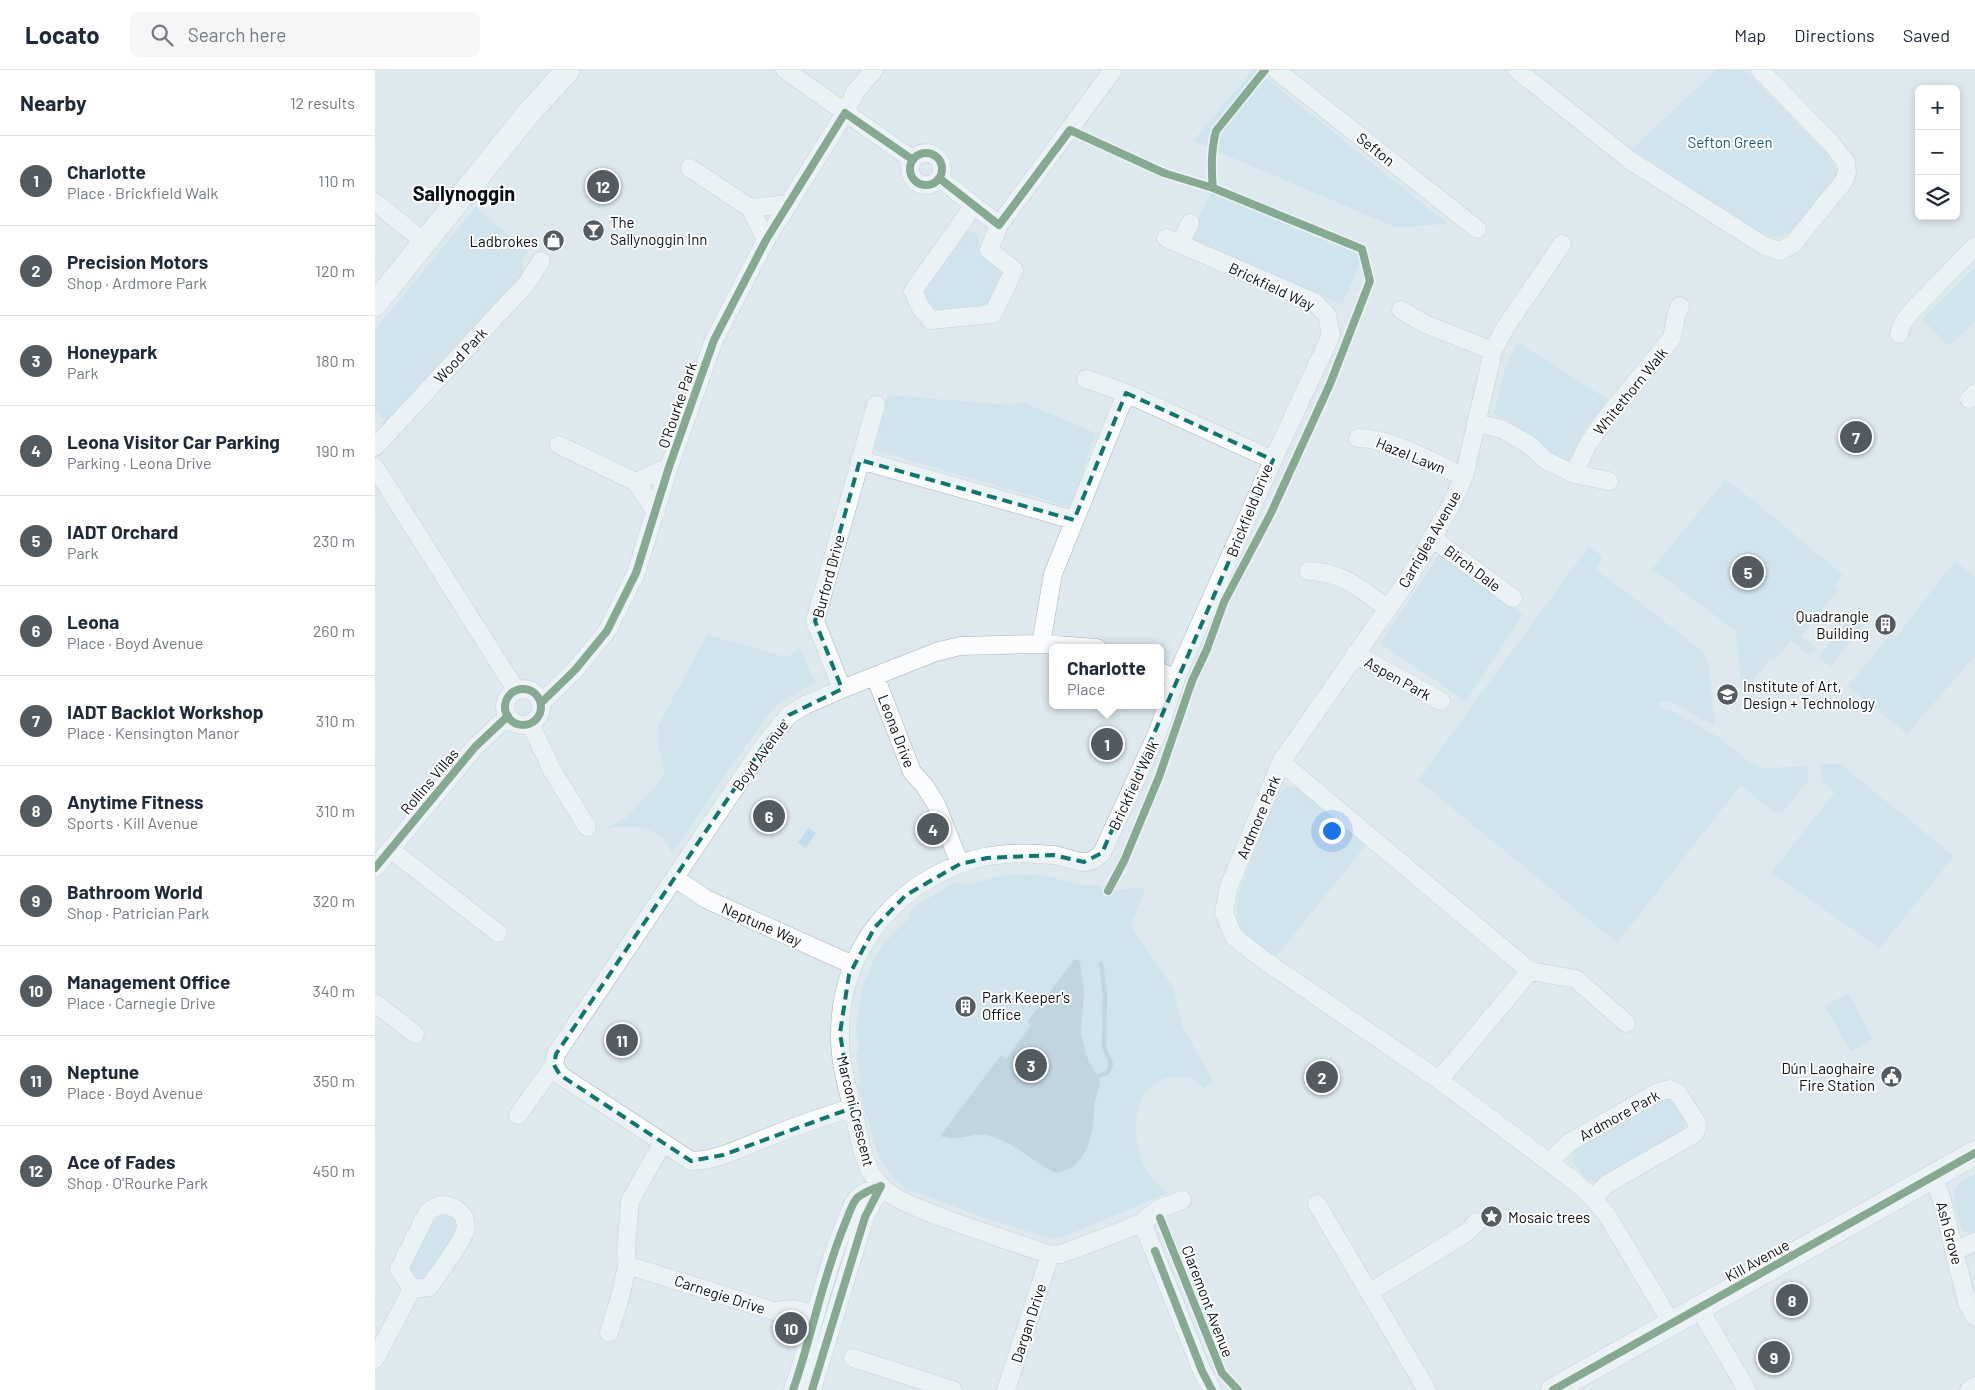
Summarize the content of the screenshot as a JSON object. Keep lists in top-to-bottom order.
{
  "streets": {
    "main road": ["Kill Avenue"],
    "street": [
      "Sefton",
      "Brickfield Way",
      "Wood Park",
      "Whitethorn Walk",
      "O'Rourke Park",
      "Hazel Lawn",
      "Brickfield Drive",
      "Carriglea Avenue",
      "Birch Dale",
      "Burford Drive",
      "Aspen Park",
      "Leona Drive",
      "Boyd Avenue",
      "Rollins Villas",
      "Brickfield Walk",
      "Ardmore Park",
      "Neptune Way",
      "Marconi Crescent",
      "Ash Grove",
      "Carnegie Drive",
      "Claremont Avenue",
      "Dargan Drive"
    ]
  },
  "crossings": [
    ["Brickfield Way", "Brickfield Drive"],
    ["O'Rourke Park", "Rollins Villas"],
    ["Hazel Lawn", "Carriglea Avenue"],
    ["Brickfield Drive", "Brickfield Walk"],
    ["Carriglea Avenue", "Birch Dale"],
    ["Carriglea Avenue", "Aspen Park"],
    ["Carriglea Avenue", "Ardmore Park"],
    ["Burford Drive", "Boyd Avenue"],
    ["Leona Drive", "Boyd Avenue"],
    ["Leona Drive", "Marconi Crescent"],
    ["Boyd Avenue", "Neptune Way"],
    ["Brickfield Walk", "Marconi Crescent"],
    ["Ardmore Park", "Kill Avenue"],
    ["Neptune Way", "Marconi Crescent"],
    ["Marconi Crescent", "Dargan Drive"],
    ["Ash Grove", "Kill Avenue"]
  ],
  "districts": ["Sallynoggin"],
  "parks": ["Sefton Green"],
  "places": {
    "bar": ["The Sallynoggin Inn"],
    "shop": ["Ladbrokes"],
    "building": ["Quadrangle Building", "Park Keeper's Office"],
    "school or university": ["Institute of Art, Design + Technology"],
    "public building": ["Dún Laoghaire Fire Station"],
    "place": ["Mosaic trees"]
  },
  "page": {
    "header": "Locato",
    "search": "Search here",
    "nav": ["Map", "Directions", "Saved"],
    "heading": ["Nearby", "12 results"],
    "map_buttons": ["+", "−"],
    "list": [
      {
        "mark": "1",
        "name": "Charlotte",
        "note": "Place · Brickfield Walk",
        "value": "110 m"
      },
      {
        "mark": "2",
        "name": "Precision Motors",
        "note": "Shop · Ardmore Park",
        "value": "120 m"
      },
      {
        "mark": "3",
        "name": "Honeypark",
        "note": "Park",
        "value": "180 m"
      },
      {
        "mark": "4",
        "name": "Leona Visitor Car Parking",
        "note": "Parking · Leona Drive",
        "value": "190 m"
      },
      {
        "mark": "5",
        "name": "IADT Orchard",
        "note": "Park",
        "value": "230 m"
      },
      {
        "mark": "6",
        "name": "Leona",
        "note": "Place · Boyd Avenue",
        "value": "260 m"
      },
      {
        "mark": "7",
        "name": "IADT Backlot Workshop",
        "note": "Place · Kensington Manor",
        "value": "310 m"
      },
      {
        "mark": "8",
        "name": "Anytime Fitness",
        "note": "Sports · Kill Avenue",
        "value": "310 m"
      },
      {
        "mark": "9",
        "name": "Bathroom World",
        "note": "Shop · Patrician Park",
        "value": "320 m"
      },
      {
        "mark": "10",
        "name": "Management Office",
        "note": "Place · Carnegie Drive",
        "value": "340 m"
      },
      {
        "mark": "11",
        "name": "Neptune",
        "note": "Place · Boyd Avenue",
        "value": "350 m"
      },
      {
        "mark": "12",
        "name": "Ace of Fades",
        "note": "Shop · O'Rourke Park",
        "value": "450 m"
      }
    ],
    "pins": [
      "12",
      "7",
      "5",
      "1",
      "6",
      "4",
      "11",
      "3",
      "2",
      "8",
      "10",
      "9"
    ],
    "popup": ["Charlotte", "Place"]
  }
}
